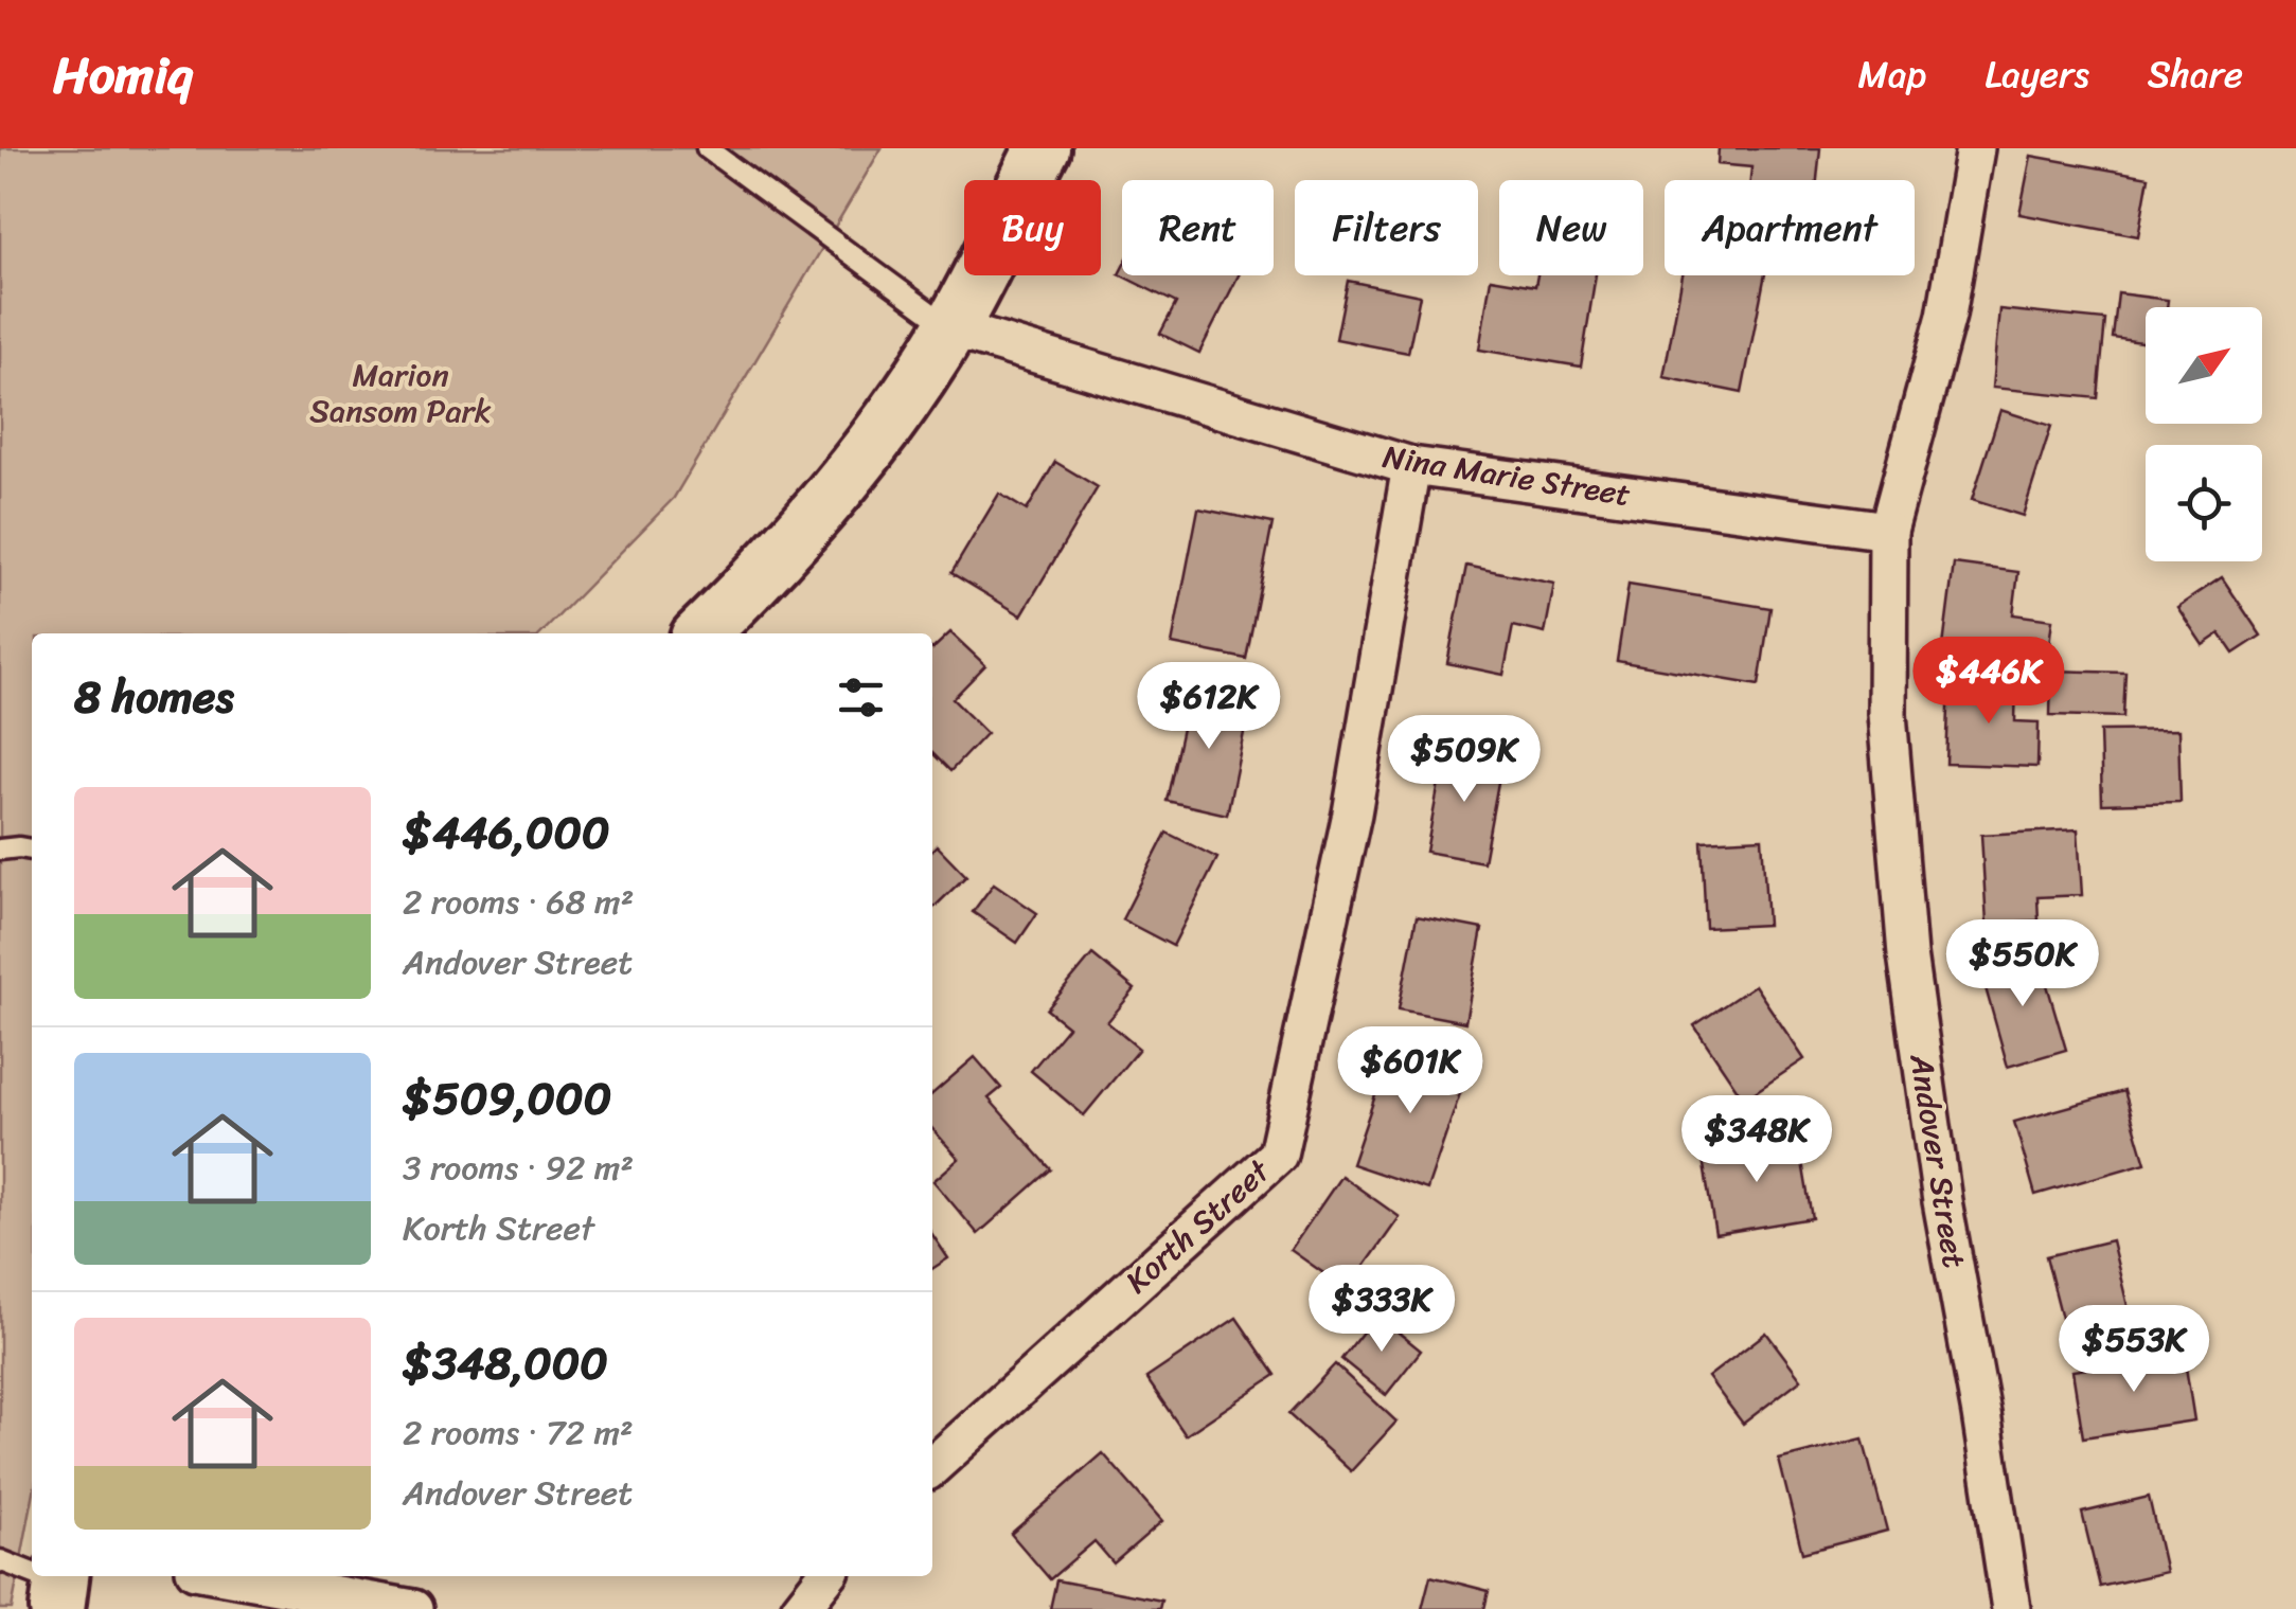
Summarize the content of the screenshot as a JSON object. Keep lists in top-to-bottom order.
{
  "streets": {
    "street": ["Nina Marie Street", "Andover Street", "Korth Street"]
  },
  "crossings": [
    ["Nina Marie Street", "Andover Street"],
    ["Nina Marie Street", "Korth Street"]
  ],
  "parks": ["Marion Sansom Park"],
  "north": "top right",
  "page": {
    "header": "Homiq",
    "nav": ["Map", "Layers", "Share"],
    "chip": [
      "Buy",
      "Rent",
      "Filters",
      "New",
      "Apartment"
    ],
    "heading": "8 homes",
    "price": [
      "$446K",
      "$612K",
      "$509K",
      "$550K",
      "$601K",
      "$348K",
      "$333K",
      "$553K"
    ],
    "list": [
      {
        "name": "$446,000",
        "note": "2 rooms · 68 m² · Andover Street"
      },
      {
        "name": "$509,000",
        "note": "3 rooms · 92 m² · Korth Street"
      },
      {
        "name": "$348,000",
        "note": "2 rooms · 72 m² · Andover Street"
      }
    ]
  }
}
